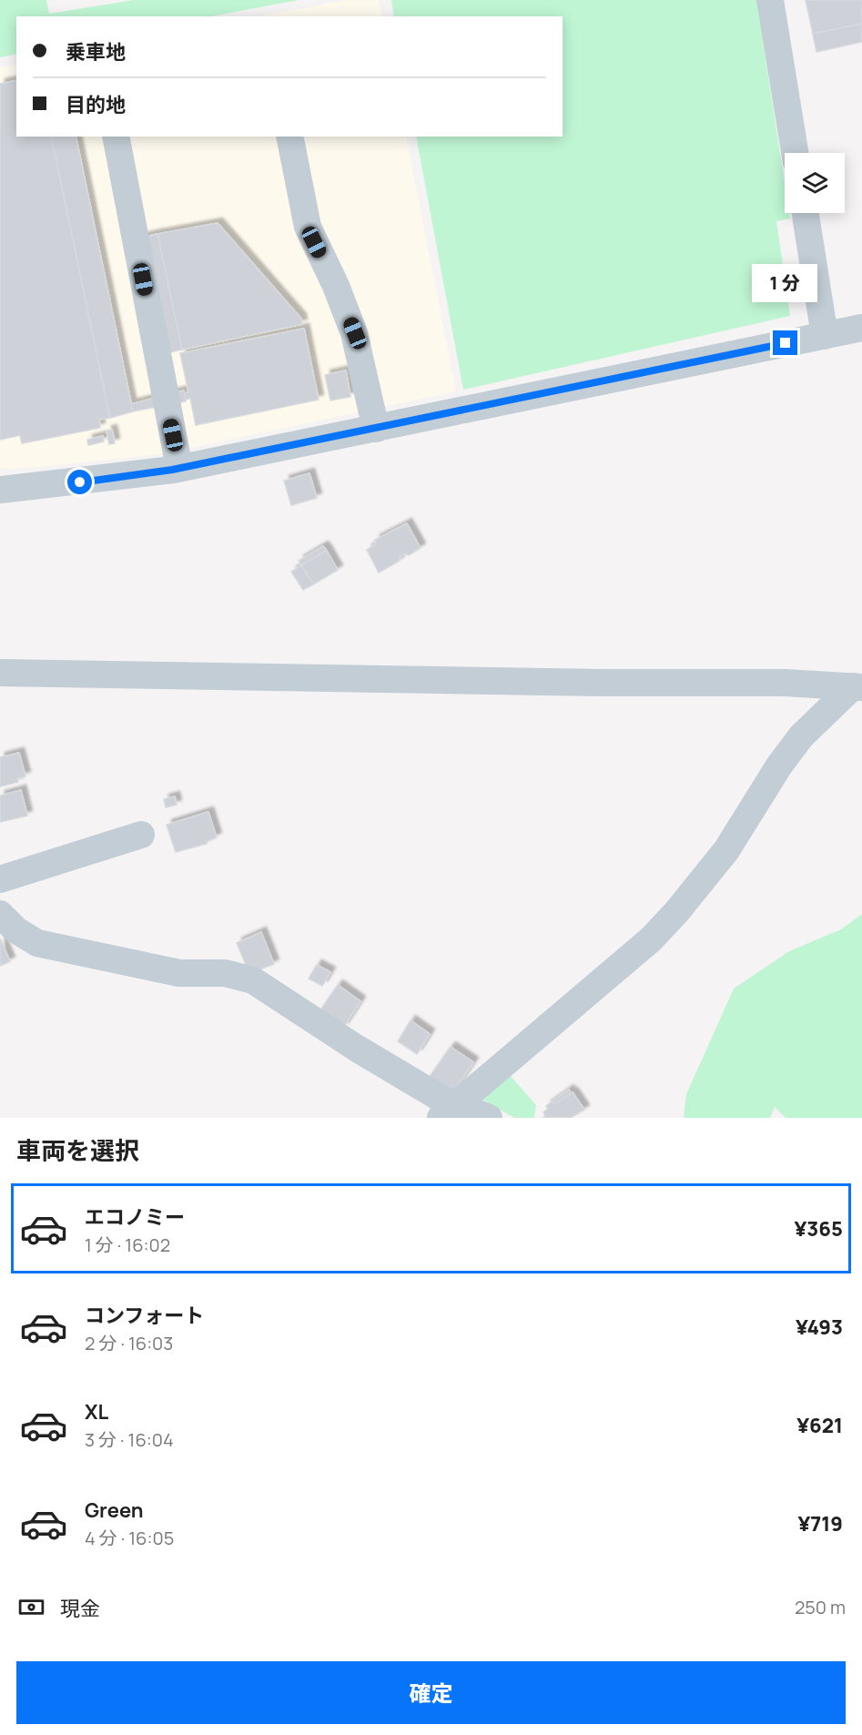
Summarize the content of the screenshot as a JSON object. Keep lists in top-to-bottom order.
{
  "page": {
    "banner": ["乗車地", "目的地"],
    "bubble": "1 分",
    "heading": "車両を選択",
    "list": [
      {
        "name": "エコノミー",
        "note": "1 分 · 16:02",
        "value": "¥365"
      },
      {
        "name": "コンフォート",
        "note": "2 分 · 16:03",
        "value": "¥493"
      },
      {
        "name": "XL",
        "note": "3 分 · 16:04",
        "value": "¥621"
      },
      {
        "name": "Green",
        "note": "4 分 · 16:05",
        "value": "¥719"
      }
    ],
    "pay": ["現金", "250 m"],
    "buttons": "確定"
  }
}
